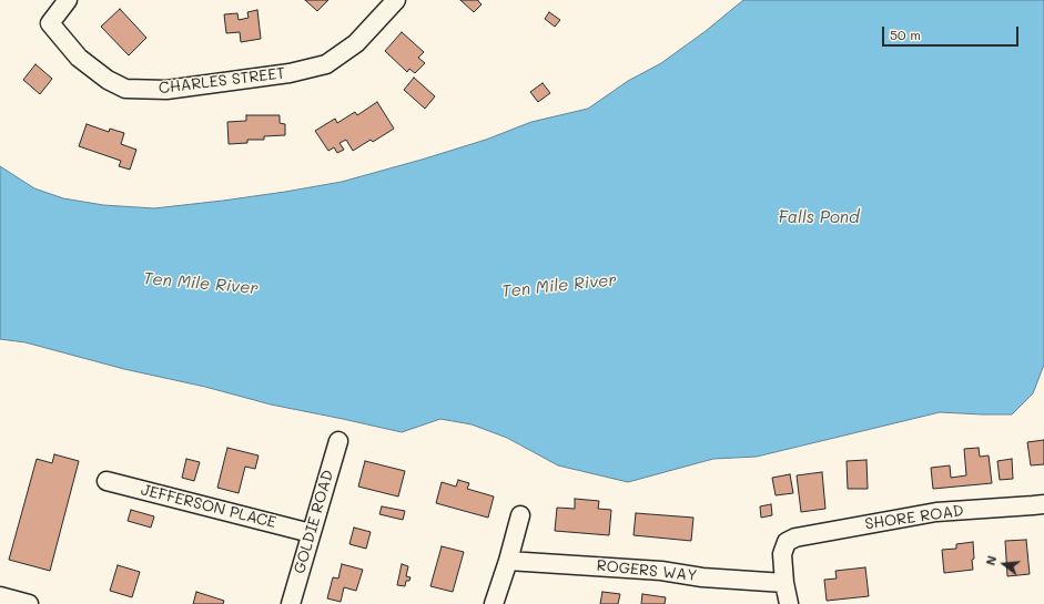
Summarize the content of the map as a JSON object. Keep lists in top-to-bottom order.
{
  "streets": {
    "street": [
      "CHARLES STREET",
      "JEFFERSON PLACE",
      "SHORE ROAD",
      "GOLDIE ROAD",
      "ROGERS WAY"
    ]
  },
  "crossings": [
    ["JEFFERSON PLACE", "GOLDIE ROAD"],
    ["SHORE ROAD", "ROGERS WAY"]
  ],
  "water": ["Falls Pond", "Ten Mile River"],
  "scale_bar": "50 m",
  "north": "left"
}
